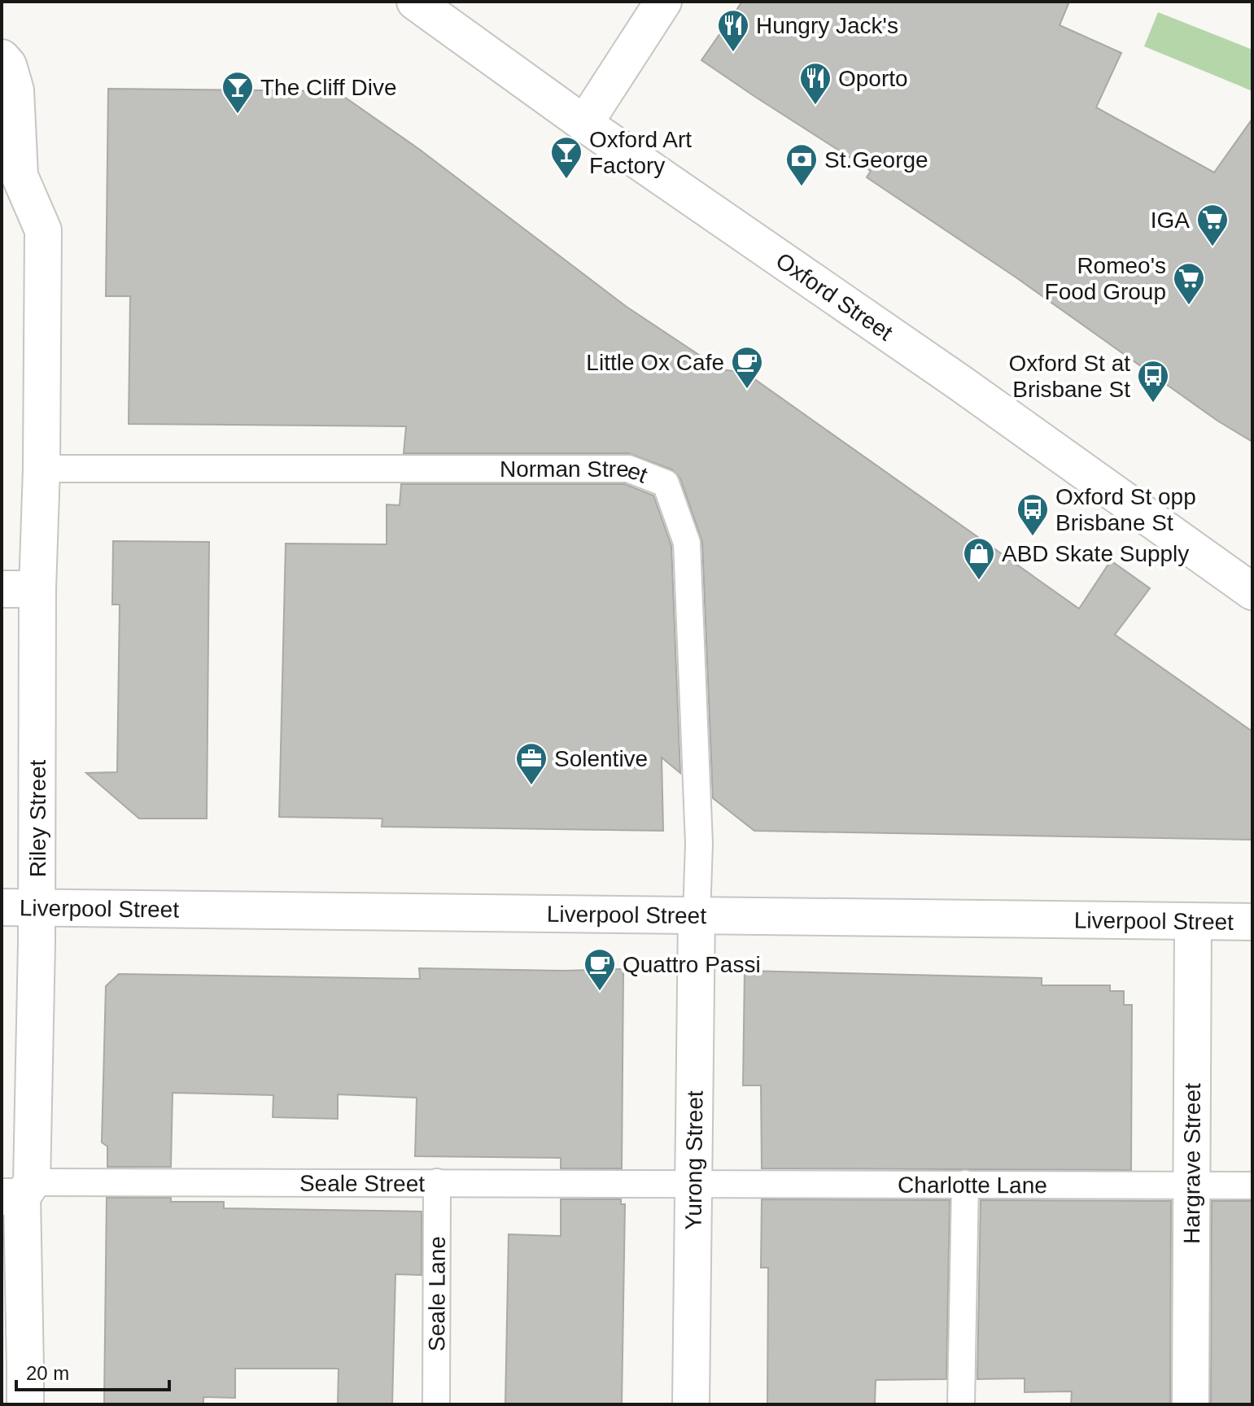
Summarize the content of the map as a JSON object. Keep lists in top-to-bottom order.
{
  "streets": {
    "street": [
      "Oxford Street",
      "Riley Street",
      "Liverpool Street",
      "Yurong Street",
      "Hargrave Street"
    ],
    "lane": [
      "Norman Street",
      "Seale Street",
      "Charlotte Lane",
      "Seale Lane"
    ]
  },
  "crossings": [
    ["Norman Street", "Riley Street"],
    ["Norman Street", "Liverpool Street"],
    ["Norman Street", "Yurong Street"],
    ["Riley Street", "Liverpool Street"],
    ["Riley Street", "Seale Street"],
    ["Liverpool Street", "Yurong Street"],
    ["Liverpool Street", "Hargrave Street"],
    ["Yurong Street", "Seale Street"],
    ["Yurong Street", "Charlotte Lane"],
    ["Hargrave Street", "Charlotte Lane"],
    ["Seale Street", "Charlotte Lane"],
    ["Seale Street", "Seale Lane"]
  ],
  "places": {
    "restaurant": ["Hungry Jack's", "Oporto"],
    "bar": ["The Cliff Dive", "Oxford Art Factory"],
    "bank": ["St.George"],
    "supermarket": ["IGA", "Romeo's Food Group"],
    "cafe": ["Little Ox Cafe", "Quattro Passi"],
    "bus stop": ["Oxford St at Brisbane St", "Oxford St opp Brisbane St"],
    "shop": ["ABD Skate Supply"],
    "office": ["Solentive"]
  },
  "scale_bar": "20 m"
}
